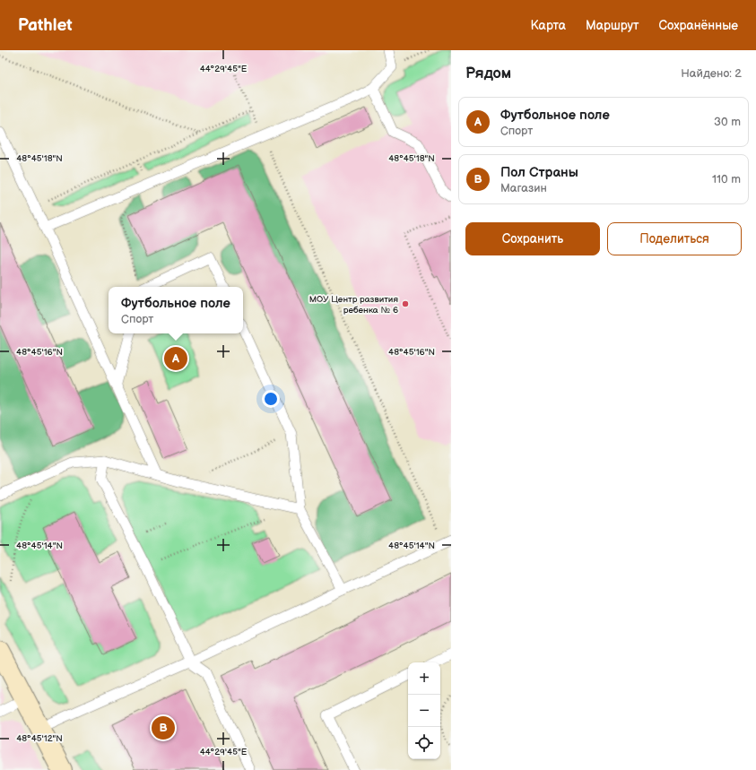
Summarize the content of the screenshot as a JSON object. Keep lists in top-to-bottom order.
{
  "places": ["МОУ Центр развития ребенка № 6"],
  "page": {
    "header": "Pathlet",
    "nav": ["Карта", "Маршрут", "Сохранённые"],
    "heading": ["Рядом", "Найдено: 2"],
    "list": [
      {
        "mark": "A",
        "name": "Футбольное поле",
        "note": "Спорт",
        "value": "30 m"
      },
      {
        "mark": "B",
        "name": "Пол Страны",
        "note": "Магазин",
        "value": "110 m"
      }
    ],
    "buttons": ["Сохранить", "Поделиться"],
    "popup": ["Футбольное поле", "Спорт"],
    "pins": ["A", "B"],
    "map_buttons": ["+", "−"]
  },
  "coordinates": [
    "44°29'45\"E",
    "48°45'18\"N",
    "48°45'16\"N",
    "48°45'14\"N",
    "48°45'12\"N"
  ]
}
